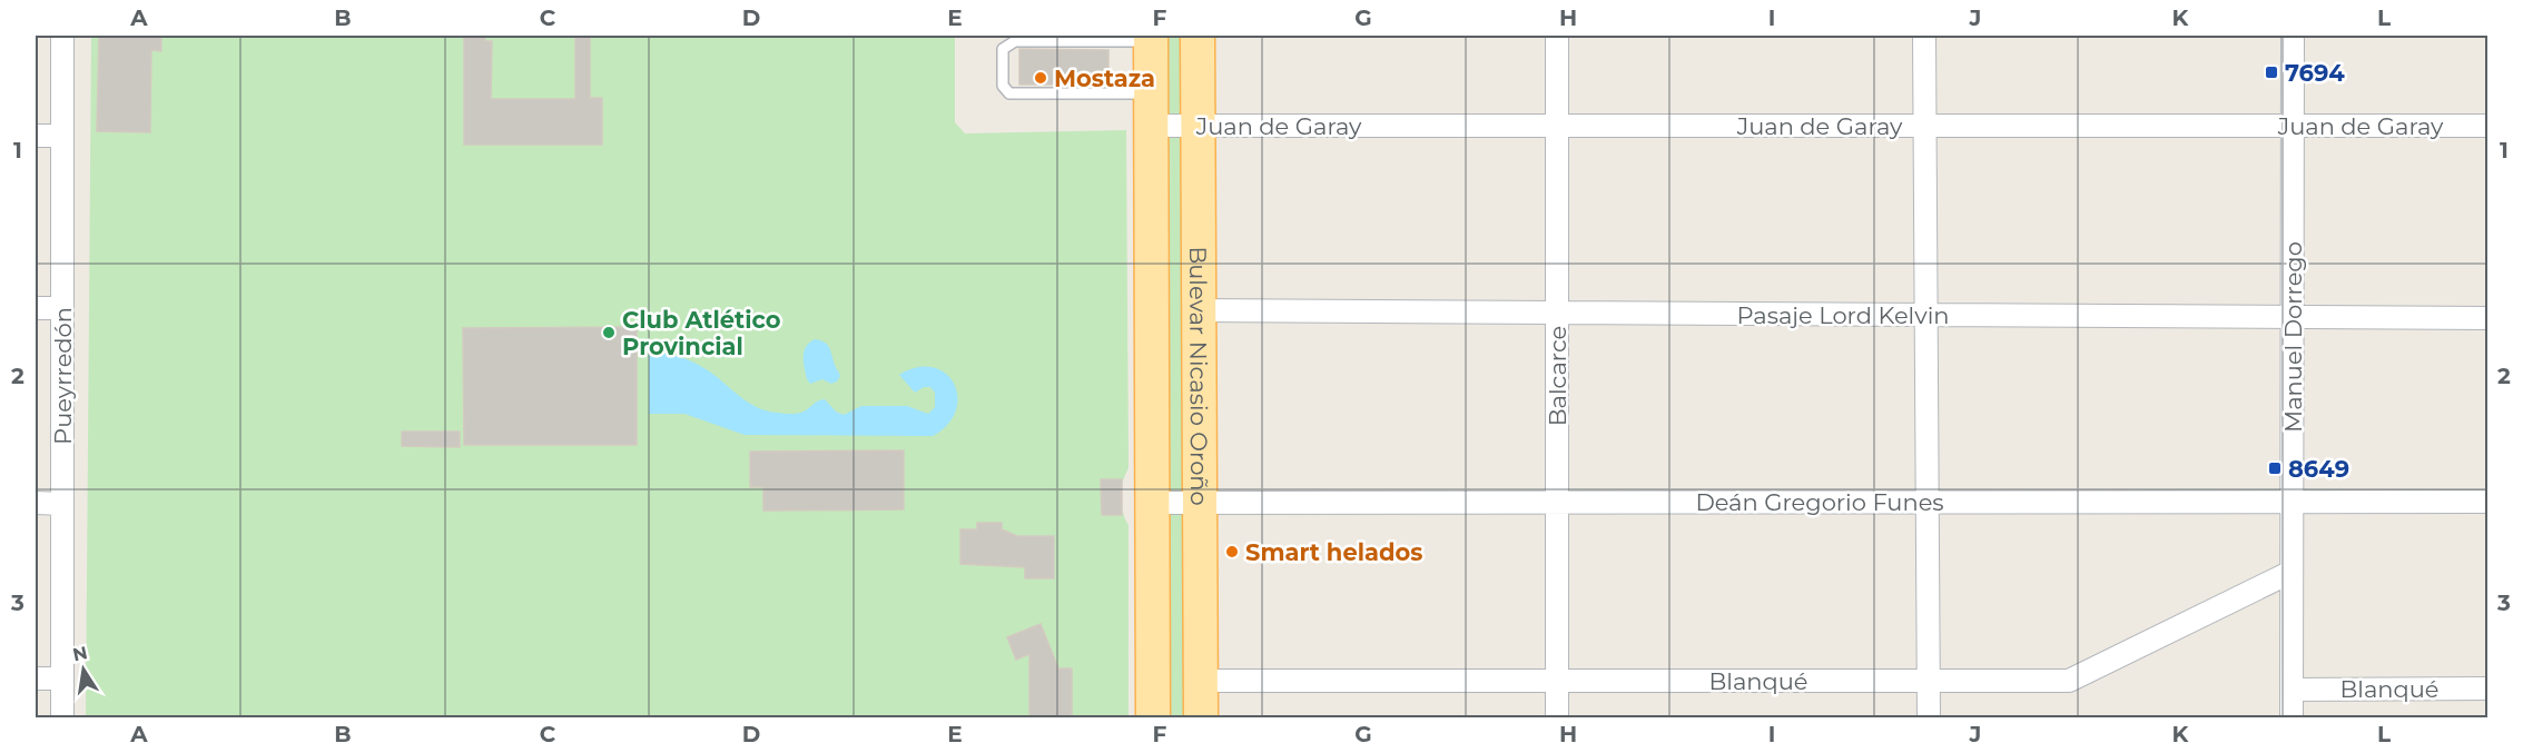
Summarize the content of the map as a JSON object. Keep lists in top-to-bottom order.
{
  "streets": {
    "main road": ["Bulevar Nicasio Oroño"],
    "street": [
      "Juan de Garay",
      "Pasaje Lord Kelvin",
      "Manuel Dorrego",
      "Pueyrredón",
      "Balcarce",
      "Deán Gregorio Funes",
      "Blanqué"
    ]
  },
  "crossings": [
    ["Juan de Garay", "Manuel Dorrego"],
    ["Juan de Garay", "Balcarce"],
    ["Juan de Garay", "Bulevar Nicasio Oroño"],
    ["Pasaje Lord Kelvin", "Manuel Dorrego"],
    ["Pasaje Lord Kelvin", "Balcarce"],
    ["Pasaje Lord Kelvin", "Bulevar Nicasio Oroño"],
    ["Manuel Dorrego", "Deán Gregorio Funes"],
    ["Manuel Dorrego", "Blanqué"],
    ["Balcarce", "Deán Gregorio Funes"],
    ["Balcarce", "Blanqué"],
    ["Bulevar Nicasio Oroño", "Deán Gregorio Funes"],
    ["Bulevar Nicasio Oroño", "Blanqué"]
  ],
  "places": {
    "transit": ["7694", "8649"],
    "other": ["Mostaza", "Club Atlético Provincial", "Smart helados"]
  },
  "north": "top",
  "grid": {
    "columns": [
      "A",
      "B",
      "C",
      "D",
      "E",
      "F",
      "G",
      "H",
      "I",
      "J",
      "K",
      "L"
    ],
    "rows": ["1", "2", "3"]
  }
}
